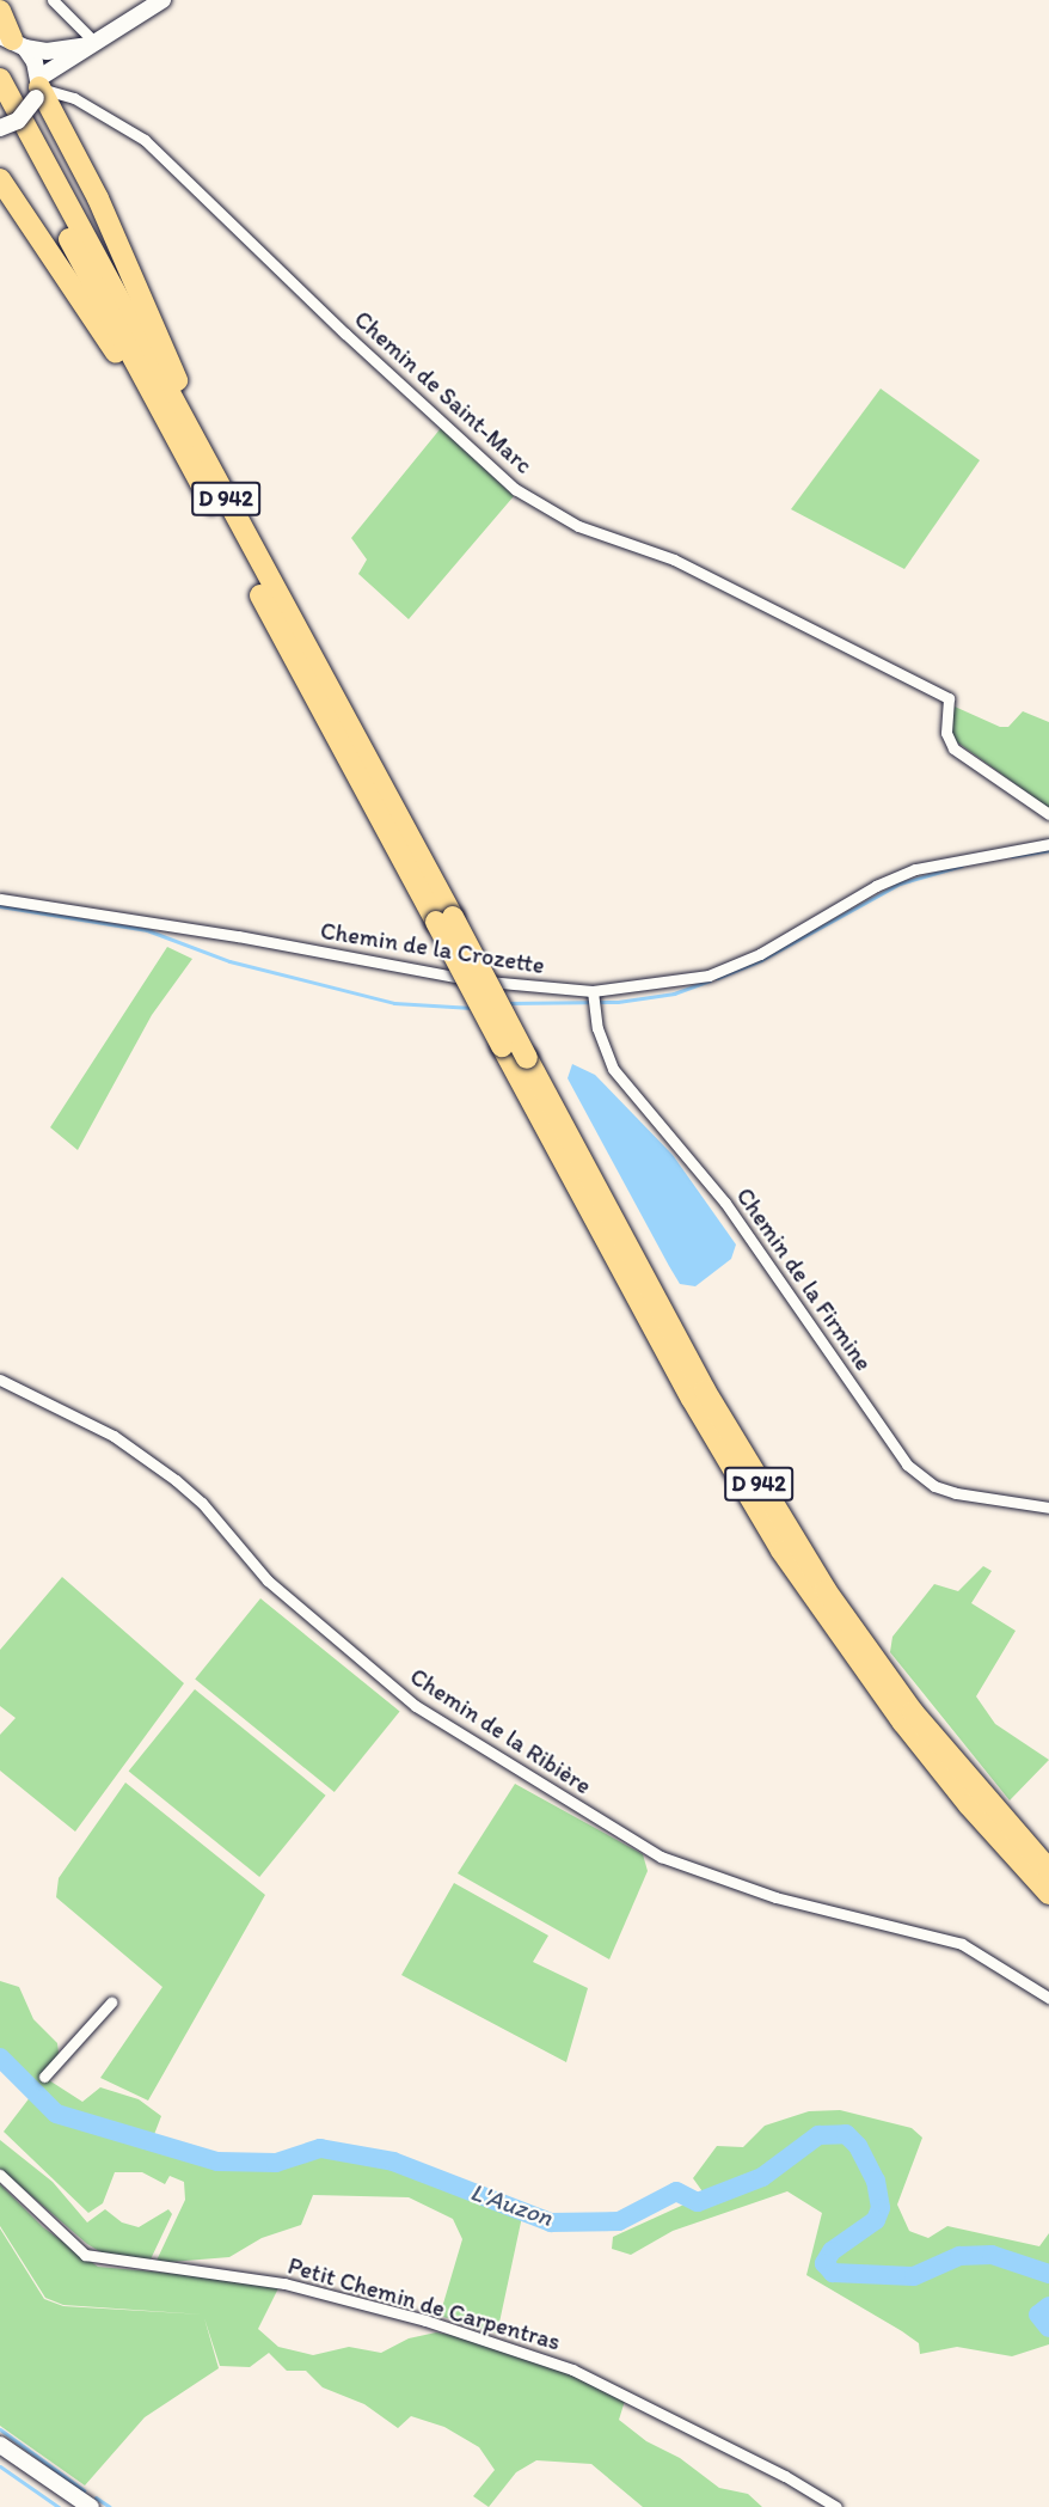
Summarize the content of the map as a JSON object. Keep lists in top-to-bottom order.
{
  "streets": {
    "highway": ["D 942"],
    "street": [
      "Chemin de Saint-Marc",
      "Chemin de la Crozette",
      "Chemin de la Firmine",
      "Chemin de la Ribière",
      "Petit Chemin de Carpentras"
    ]
  },
  "crossings": [
    ["Chemin de Saint-Marc", "D 942"],
    ["Chemin de la Crozette", "Chemin de la Firmine"]
  ],
  "water": ["L'Auzon"]
}
